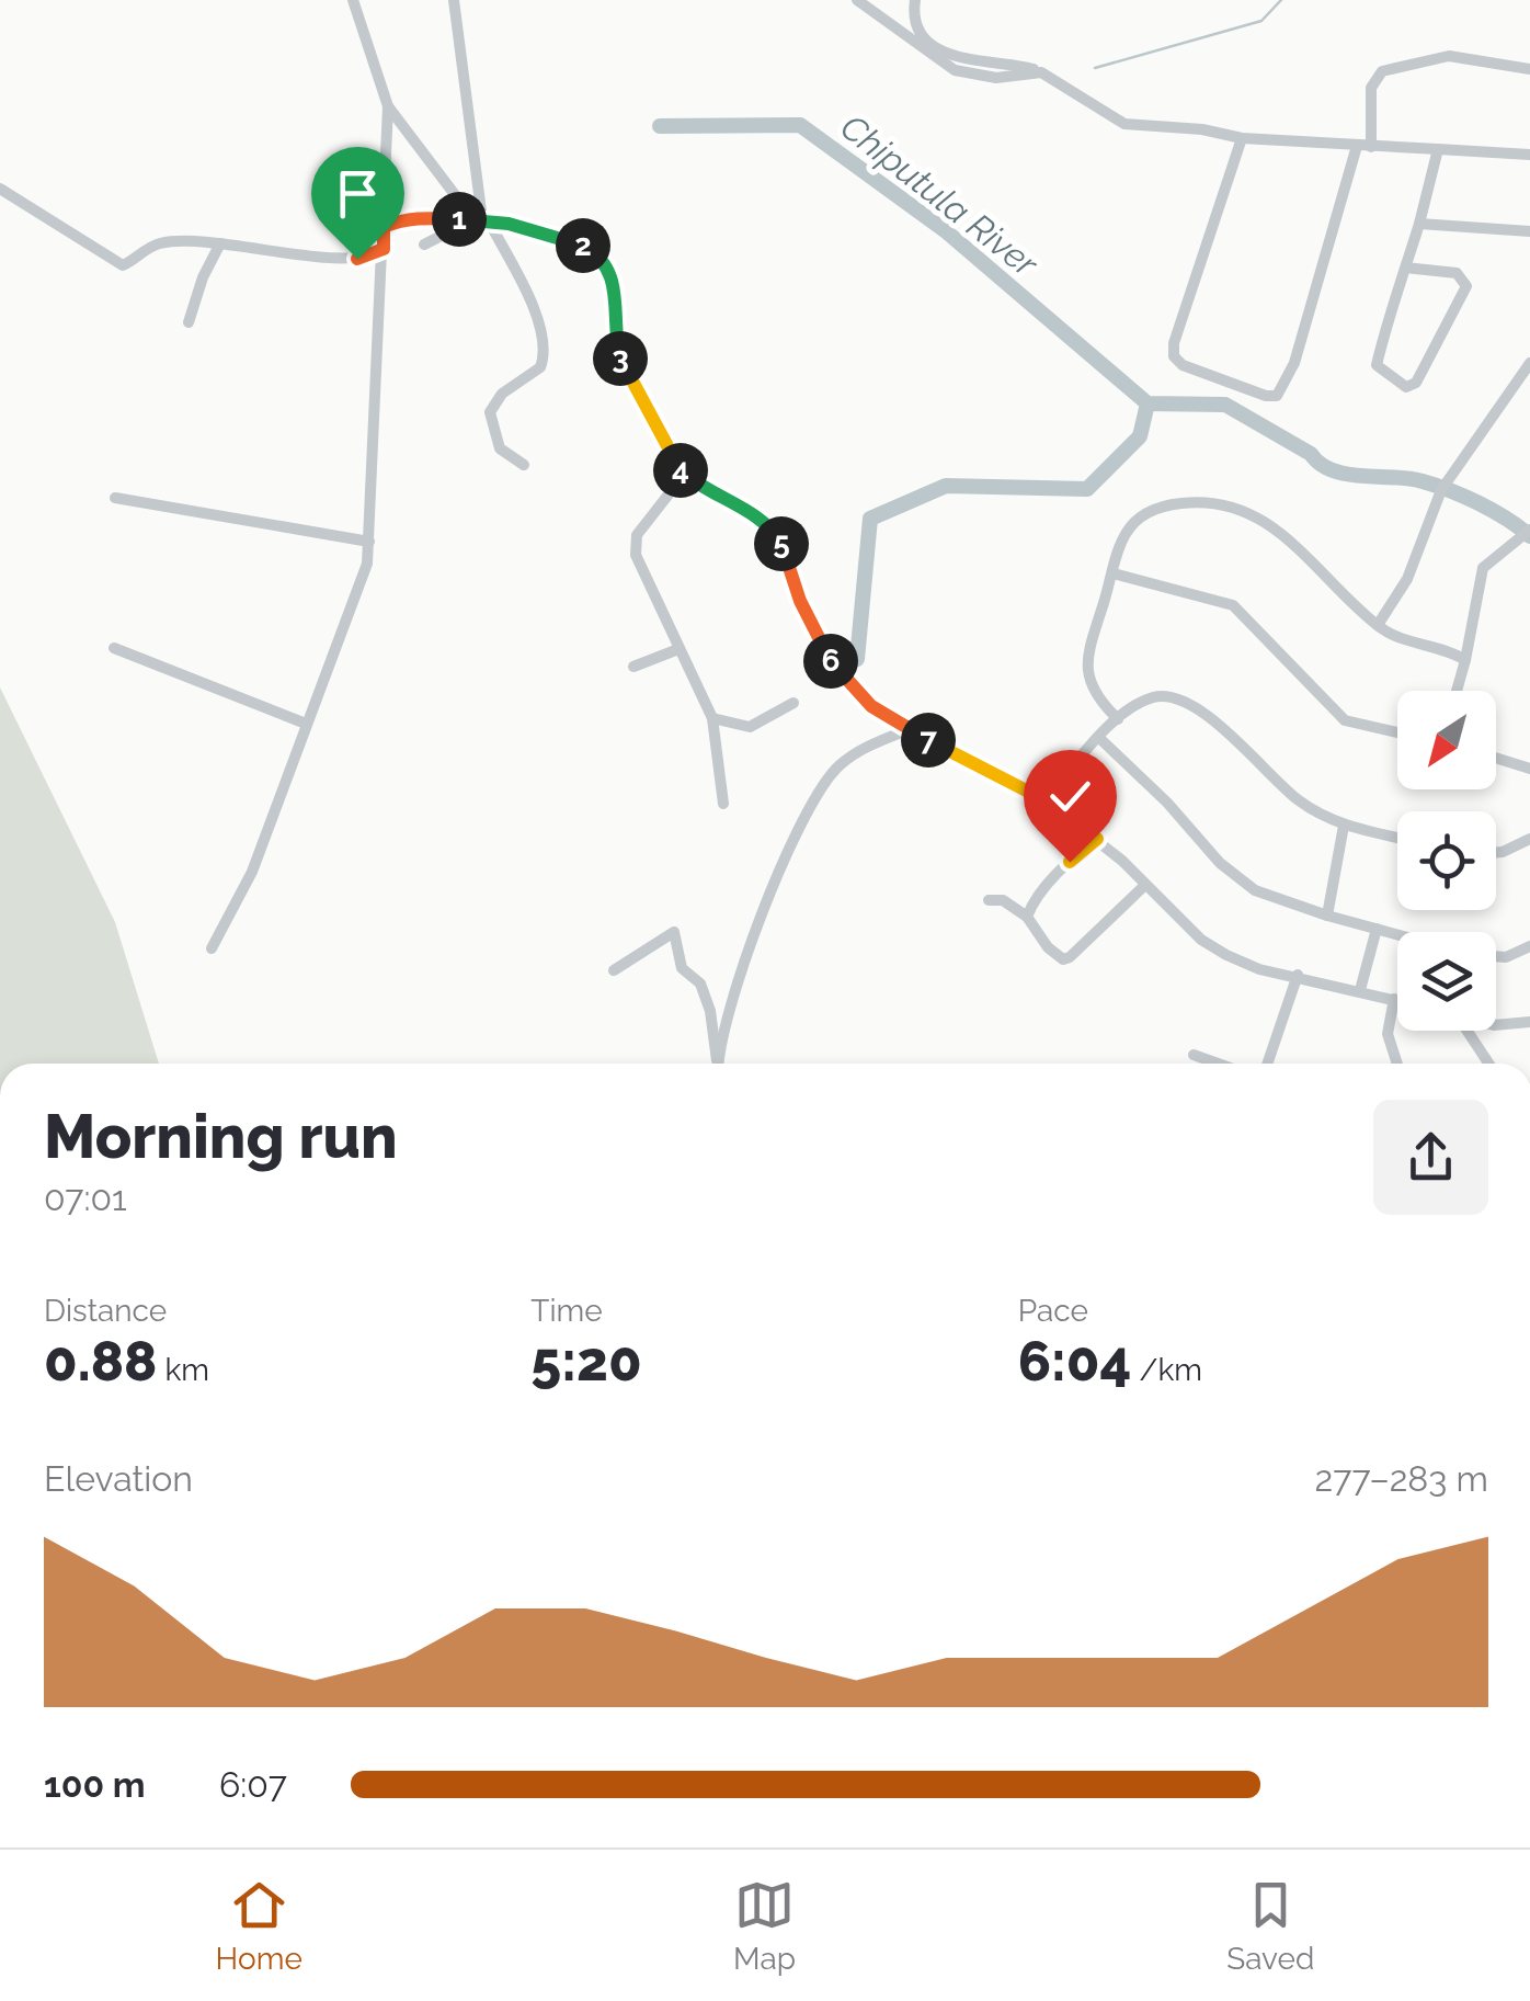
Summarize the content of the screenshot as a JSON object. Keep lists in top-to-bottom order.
{
  "water": ["Chiputula River"],
  "north": "bottom left",
  "page": {
    "pins": [
      "1",
      "2",
      "3",
      "4",
      "5",
      "6",
      "7"
    ],
    "heading": ["Morning run", "07:01"],
    "stats": [
      ["Distance", "0.88 km"],
      ["Time", "5:20"],
      ["Pace", "6:04 /km"]
    ],
    "chart": ["Elevation", "277–283 m"],
    "list": [
      {
        "name": "100 m",
        "note": "6:07"
      }
    ],
    "tabs": ["Home", "Map", "Saved"]
  }
}
